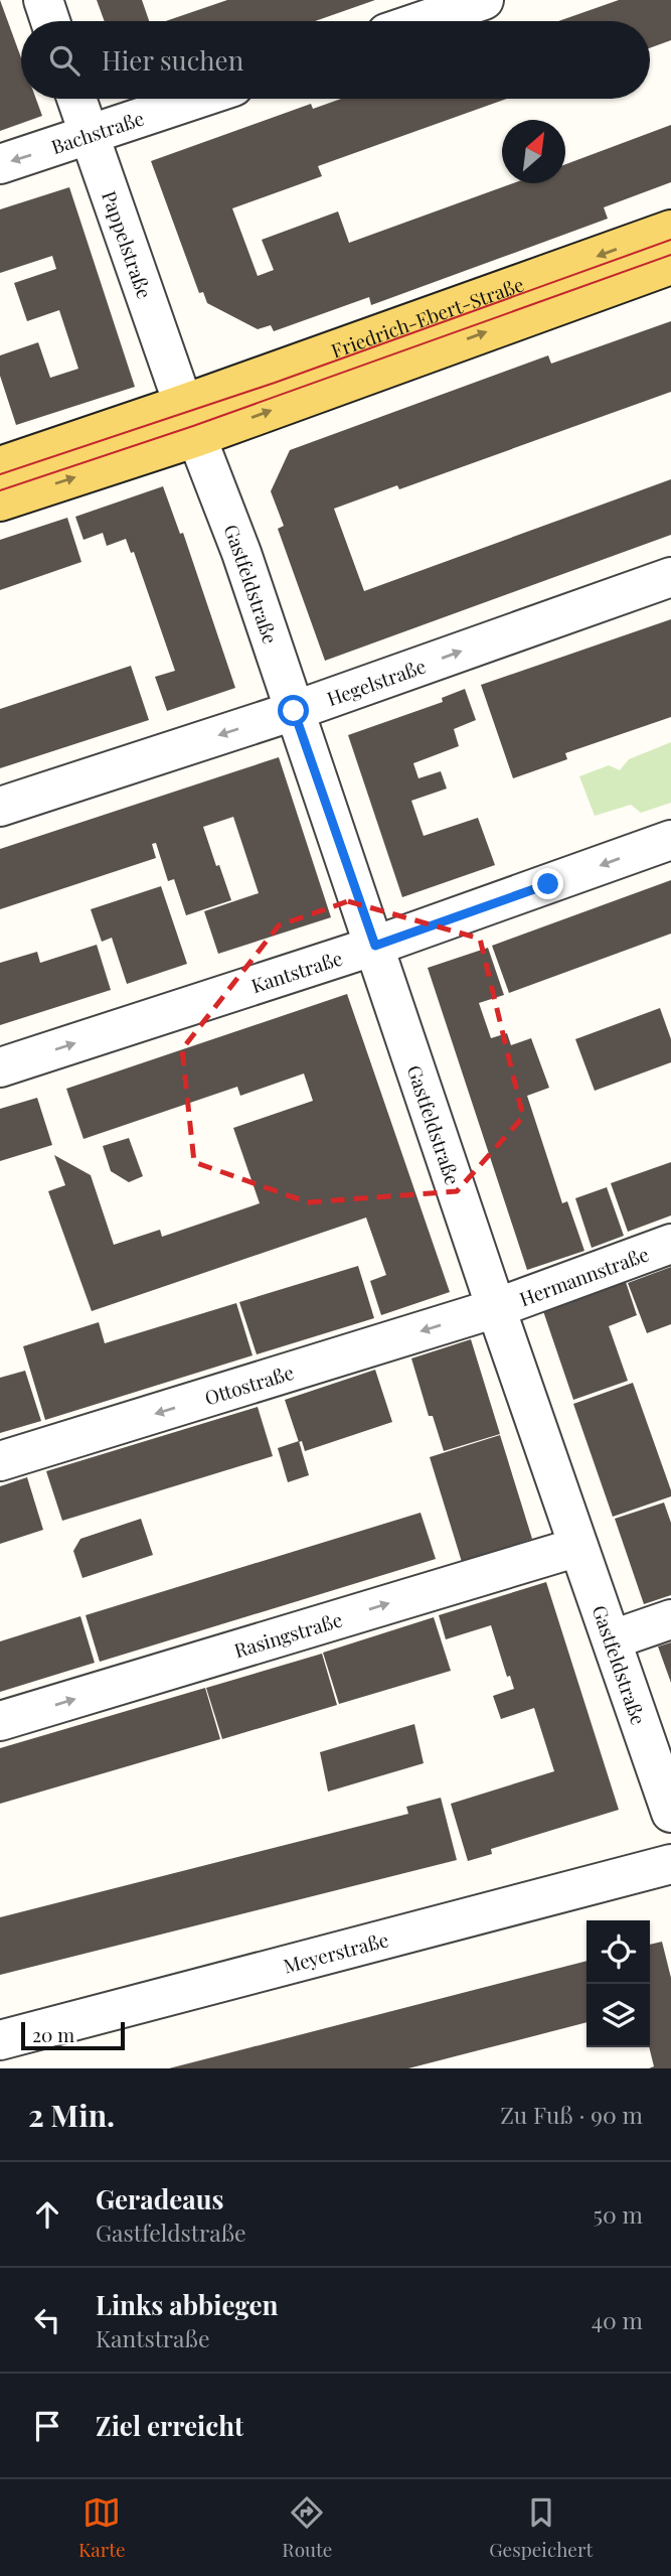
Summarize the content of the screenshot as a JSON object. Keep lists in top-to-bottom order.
{
  "streets": {
    "main road": ["Friedrich-Ebert-Straße"],
    "street": [
      "Bachstraße",
      "Pappelstraße",
      "Gastfeldstraße",
      "Hegelstraße",
      "Kantstraße",
      "Hermannstraße",
      "Ottostraße",
      "Rasingstraße",
      "Meyerstraße"
    ]
  },
  "crossings": [
    ["Bachstraße", "Pappelstraße"],
    ["Pappelstraße", "Friedrich-Ebert-Straße"],
    ["Pappelstraße", "Gastfeldstraße"],
    ["Friedrich-Ebert-Straße", "Gastfeldstraße"],
    ["Gastfeldstraße", "Hegelstraße"],
    ["Gastfeldstraße", "Kantstraße"],
    ["Gastfeldstraße", "Hermannstraße"],
    ["Gastfeldstraße", "Ottostraße"],
    ["Gastfeldstraße", "Rasingstraße"],
    ["Hermannstraße", "Ottostraße"]
  ],
  "one_way": ["Bachstraße", "Ottostraße", "Rasingstraße"],
  "scale_bar": "20 m",
  "north": "top right",
  "page": {
    "search": "Hier suchen",
    "scale": "20 m",
    "heading": ["2 Min.", "Zu Fuß · 90 m"],
    "list": [
      ["Geradeaus", "Gastfeldstraße", "50 m"],
      ["Links abbiegen", "Kantstraße", "40 m"],
      "Ziel erreicht"
    ],
    "nav": ["Karte", "Route", "Gespeichert"]
  }
}
